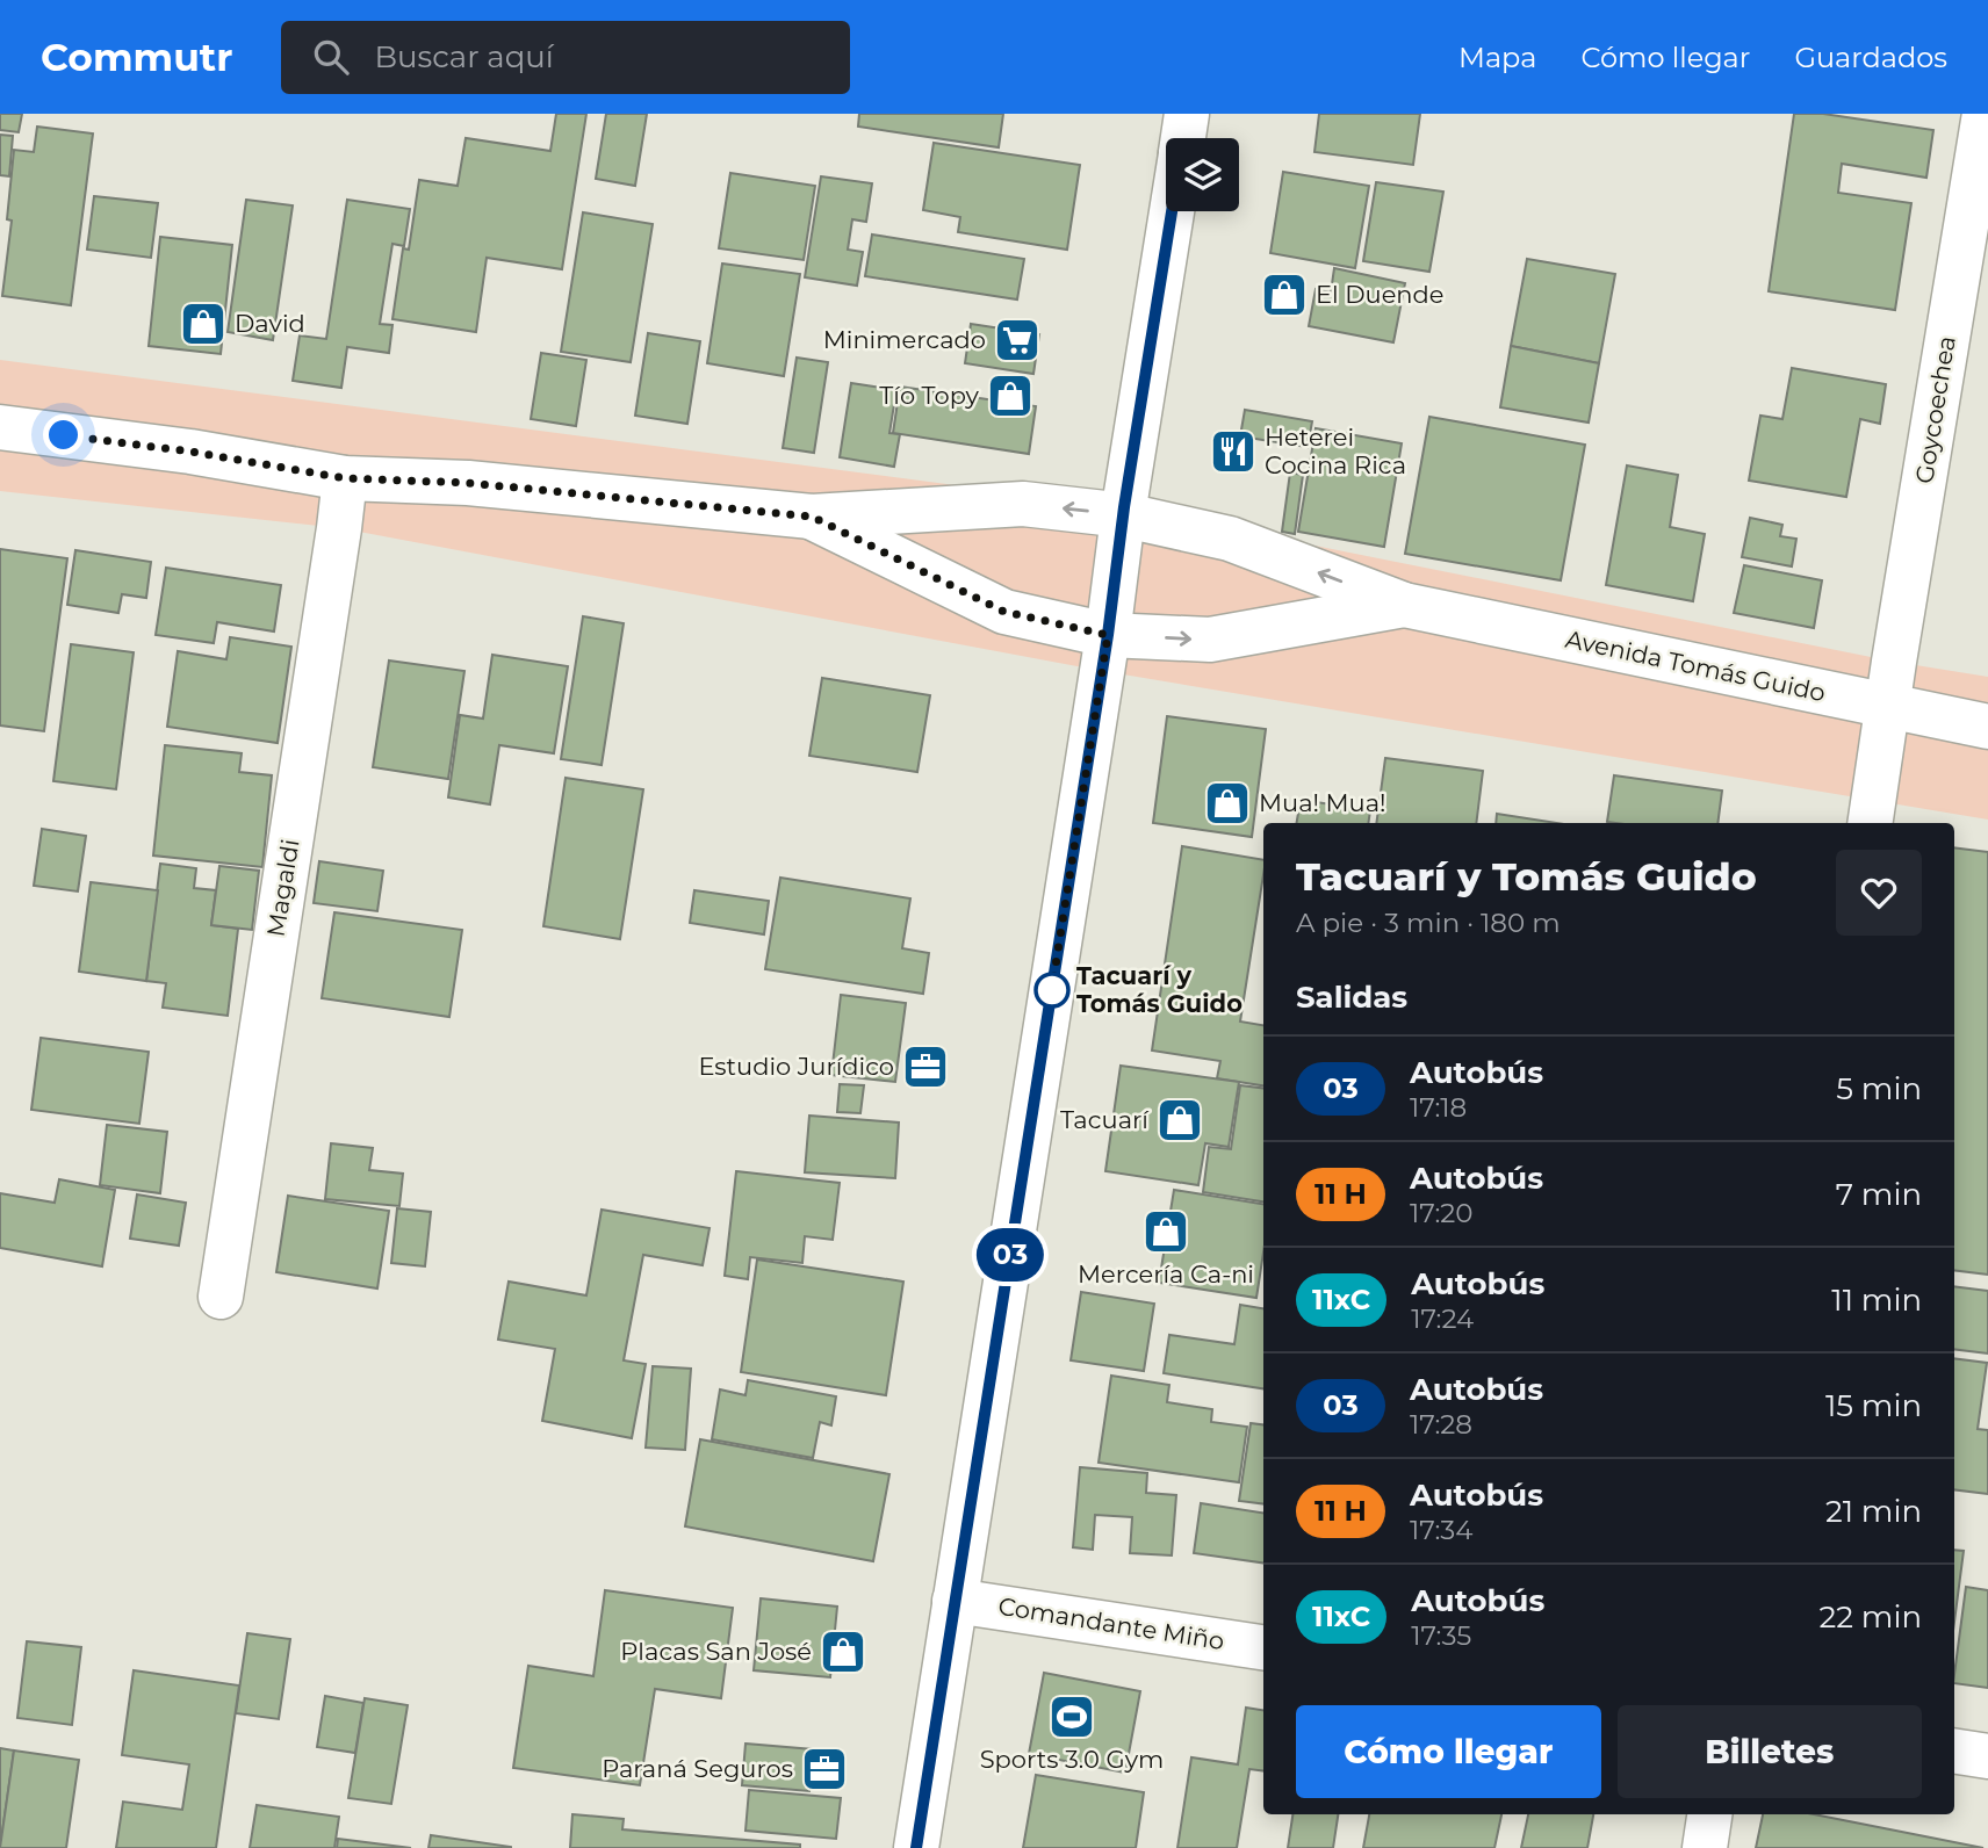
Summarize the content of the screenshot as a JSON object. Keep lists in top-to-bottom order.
{
  "streets": {
    "main road": [
      "Goycoechea",
      "Avenida Tomás Guido",
      "Magaldi",
      "Comandante Miño"
    ]
  },
  "crossings": [
    ["Goycoechea", "Avenida Tomás Guido"],
    ["Avenida Tomás Guido", "Magaldi"]
  ],
  "places": {
    "shop": [
      "El Duende",
      "David",
      "Tío Topy",
      "Mua! Mua!",
      "Tacuarí",
      "Mercería Ca-ni",
      "Placas San José"
    ],
    "supermarket": ["Minimercado"],
    "restaurant": ["Heterei Cocina Rica"],
    "other": ["Tacuarí y Tomás Guido"],
    "office": ["Estudio Jurídico", "Paraná Seguros"],
    "sports": ["Sports 3.0 Gym"]
  },
  "lines": ["bus line 03"],
  "page": {
    "header": "Commutr",
    "search": "Buscar aquí",
    "nav": ["Mapa", "Cómo llegar", "Guardados"],
    "on_map": "03",
    "heading": [
      ["Tacuarí y Tomás Guido", "A pie · 3 min · 180 m"],
      "Salidas"
    ],
    "list": [
      {
        "mark": "03",
        "name": "Autobús",
        "note": "17:18",
        "value": "5 min"
      },
      {
        "mark": "11 H",
        "name": "Autobús",
        "note": "17:20",
        "value": "7 min"
      },
      {
        "mark": "11xC",
        "name": "Autobús",
        "note": "17:24",
        "value": "11 min"
      },
      {
        "mark": "03",
        "name": "Autobús",
        "note": "17:28",
        "value": "15 min"
      },
      {
        "mark": "11 H",
        "name": "Autobús",
        "note": "17:34",
        "value": "21 min"
      },
      {
        "mark": "11xC",
        "name": "Autobús",
        "note": "17:35",
        "value": "22 min"
      }
    ],
    "buttons": ["Cómo llegar", "Billetes"]
  }
}
